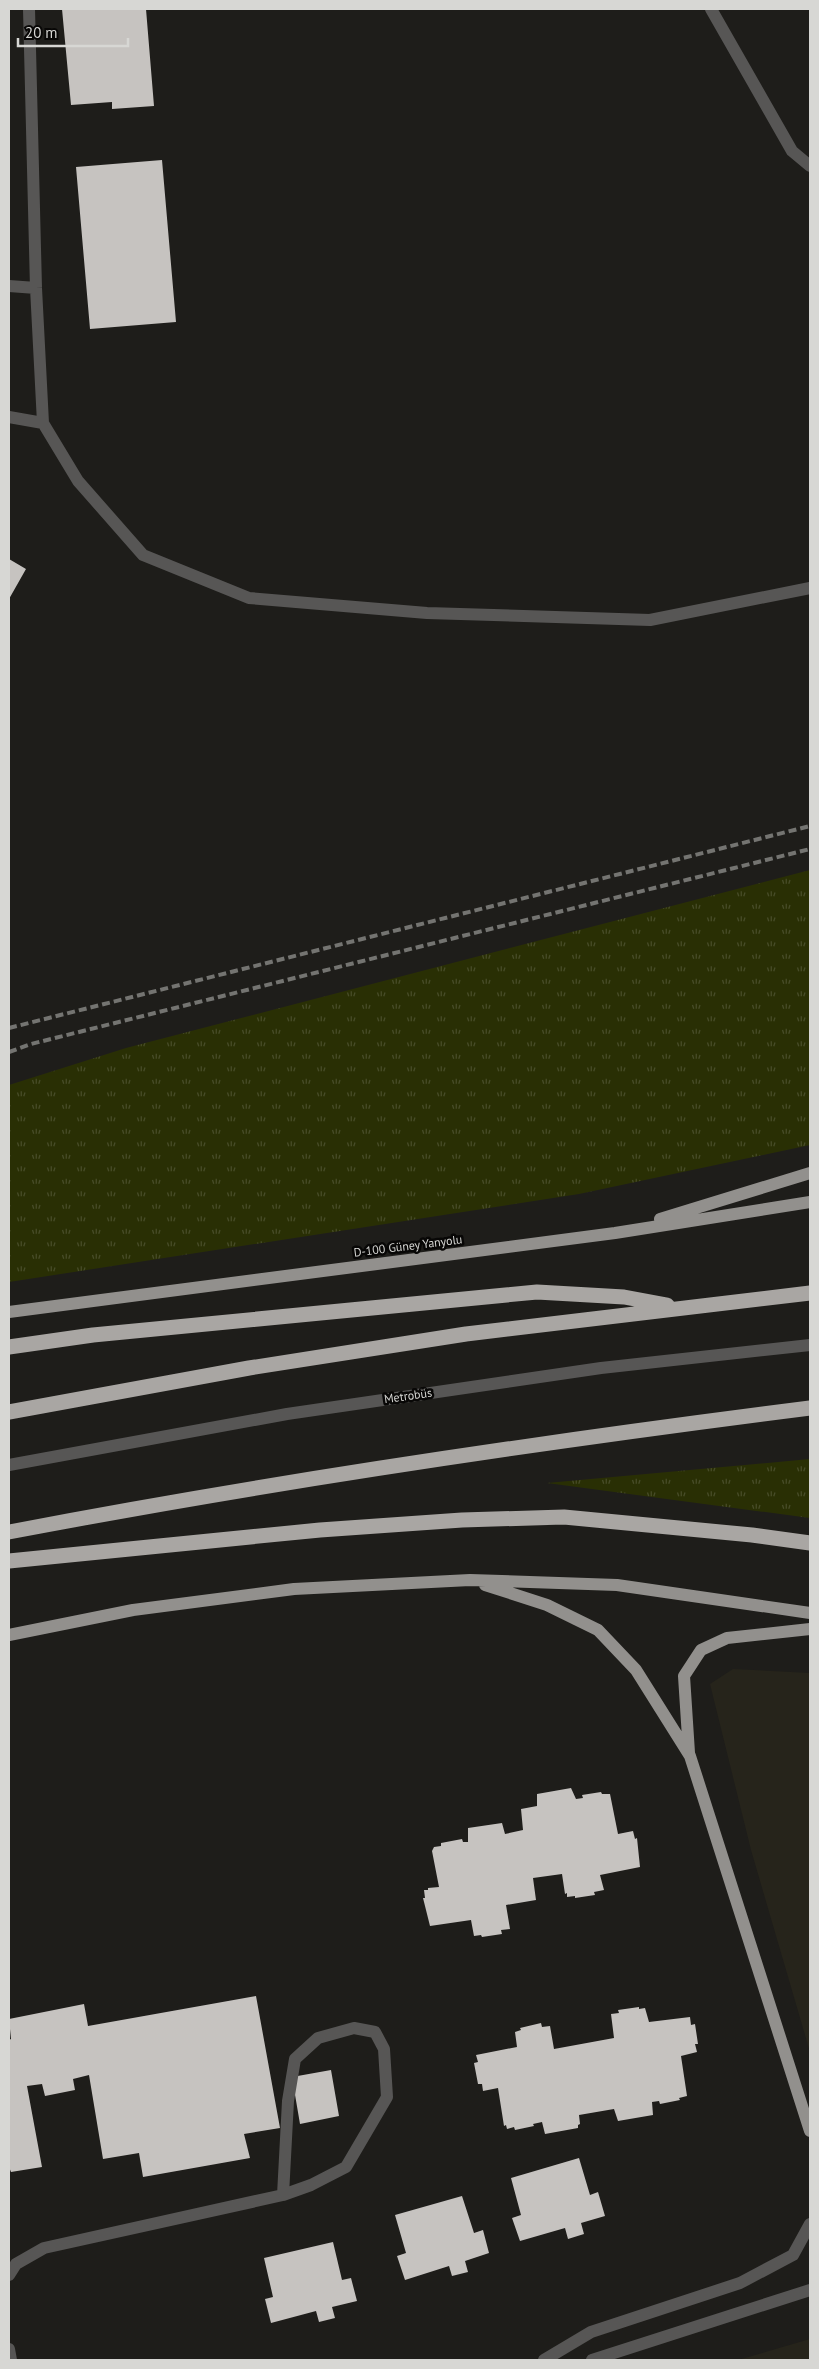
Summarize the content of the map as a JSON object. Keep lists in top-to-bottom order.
{
  "streets": {
    "main road": ["D-100 Güney Yanyolu"],
    "lane": ["Metrobüs"]
  },
  "scale_bar": "20 m"
}
